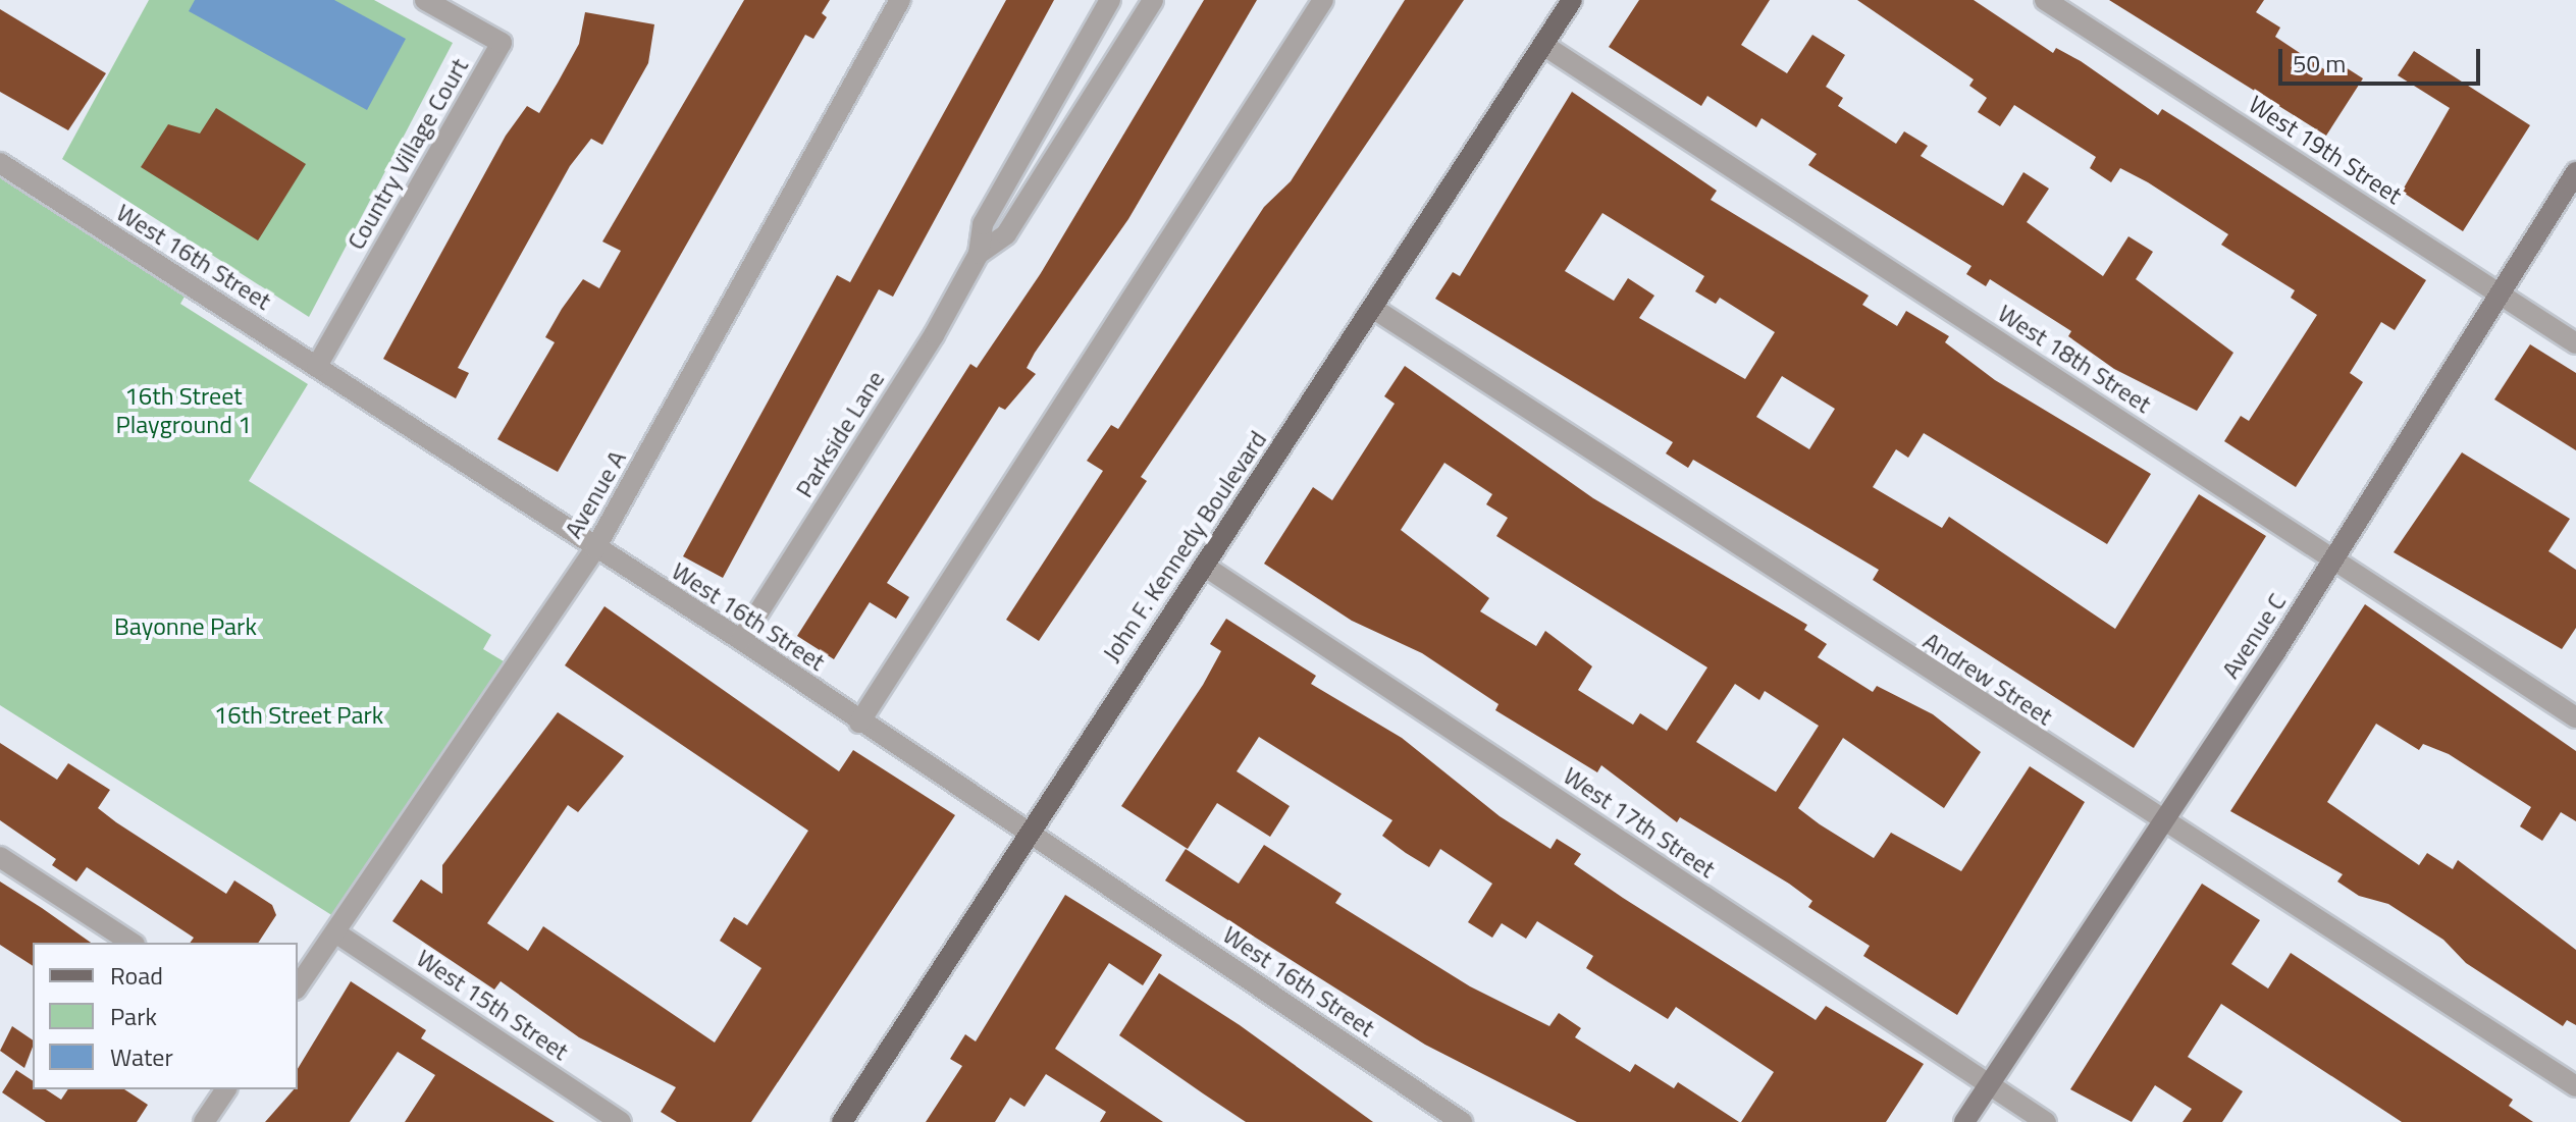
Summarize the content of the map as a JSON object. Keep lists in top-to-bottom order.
{
  "streets": {
    "main road": ["John F. Kennedy Boulevard", "Avenue C"],
    "street": [
      "West 19th Street",
      "Country Village Court",
      "West 16th Street",
      "West 18th Street",
      "Parkside Lane",
      "Avenue A",
      "Andrew Street",
      "West 17th Street",
      "West 15th Street"
    ]
  },
  "crossings": [
    ["West 19th Street", "Avenue C"],
    ["Country Village Court", "West 16th Street"],
    ["West 16th Street", "Parkside Lane"],
    ["West 16th Street", "Avenue A"],
    ["West 16th Street", "John F. Kennedy Boulevard"],
    ["West 18th Street", "John F. Kennedy Boulevard"],
    ["West 18th Street", "Avenue C"],
    ["Avenue A", "West 15th Street"],
    ["John F. Kennedy Boulevard", "Andrew Street"],
    ["John F. Kennedy Boulevard", "West 17th Street"],
    ["Avenue C", "Andrew Street"],
    ["Avenue C", "West 17th Street"]
  ],
  "parks": ["16th Street Playground 1", "Bayonne Park", "16th Street Park"],
  "legend": ["Road", "Park", "Water"],
  "scale_bar": "50 m"
}
